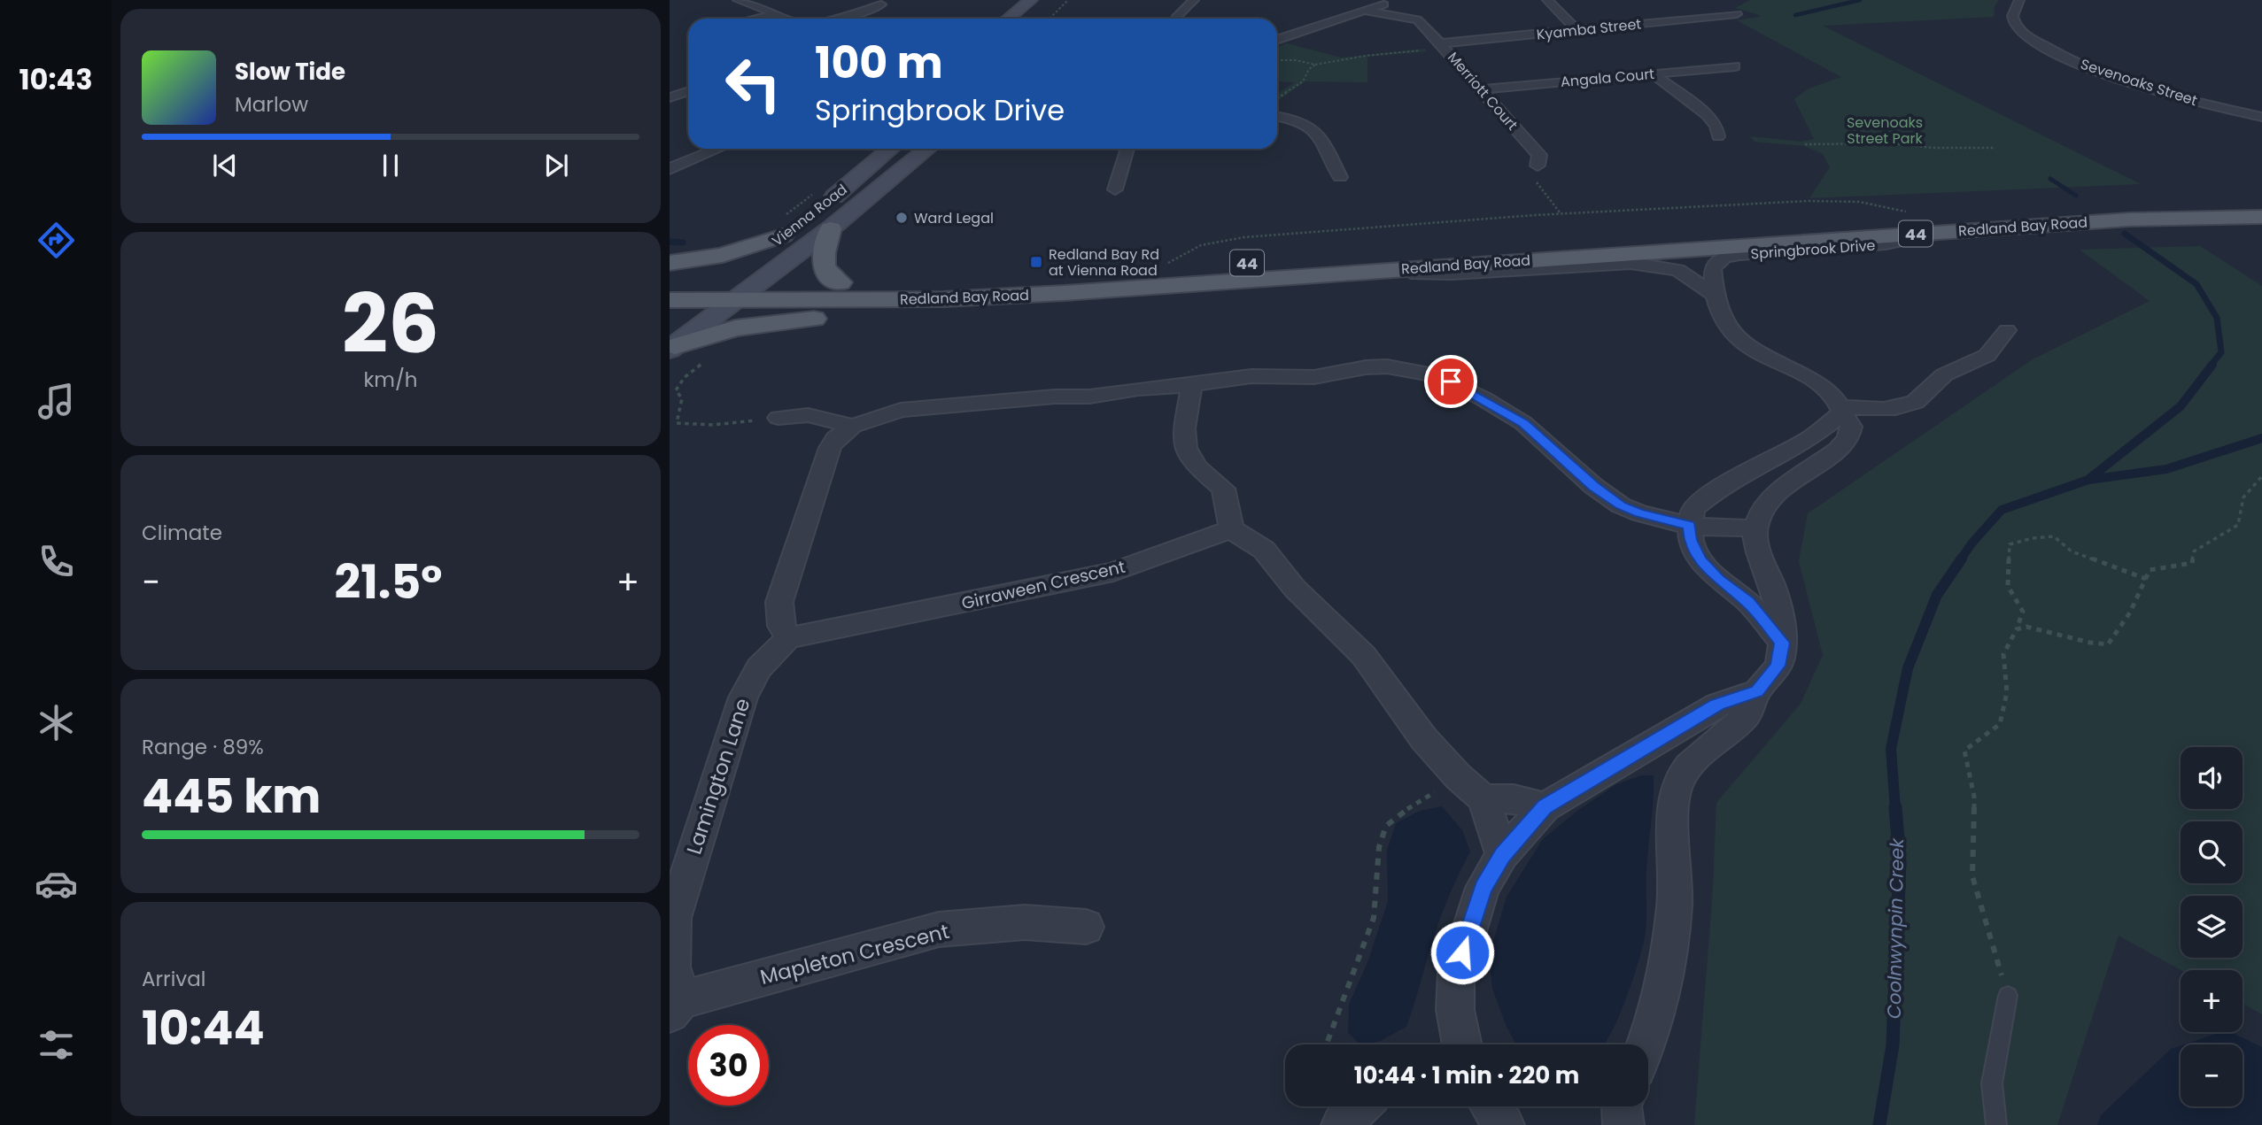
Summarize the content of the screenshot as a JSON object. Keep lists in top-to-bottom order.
{
  "streets": {
    "main road": ["Vienna Road", "Redland Bay Road", "44"],
    "street": [
      "Kyamba Street",
      "Angala Court",
      "Sevenoaks Street",
      "Merriott Court",
      "Springbrook Drive",
      "Girraween Crescent",
      "Lamington Lane",
      "Mapleton Crescent"
    ]
  },
  "crossings": [
    ["Kyamba Street", "Merriott Court"],
    ["Angala Court", "Merriott Court"],
    ["Vienna Road", "Redland Bay Road"],
    ["Redland Bay Road", "Springbrook Drive"],
    ["Girraween Crescent", "Lamington Lane"],
    ["Lamington Lane", "Mapleton Crescent"]
  ],
  "water": ["Coolnwynpin Creek"],
  "parks": ["Sevenoaks Street Park"],
  "places": {
    "other": ["Ward Legal"],
    "transit": ["Redland Bay Rd at Vienna Road"]
  },
  "page": {
    "tabs": "10:43",
    "turn": ["100 m", "Springbrook Drive"],
    "song": ["Slow Tide", "Marlow"],
    "tile": [
      ["26", "km/h"],
      "Climate",
      ["Range · 89%", "445 km"],
      ["Arrival", "10:44"]
    ],
    "heat": ["−", "21.5°", "+"],
    "map_buttons": ["+", "−"],
    "limit": "30",
    "trip": "10:44 · 1 min · 220 m"
  }
}
